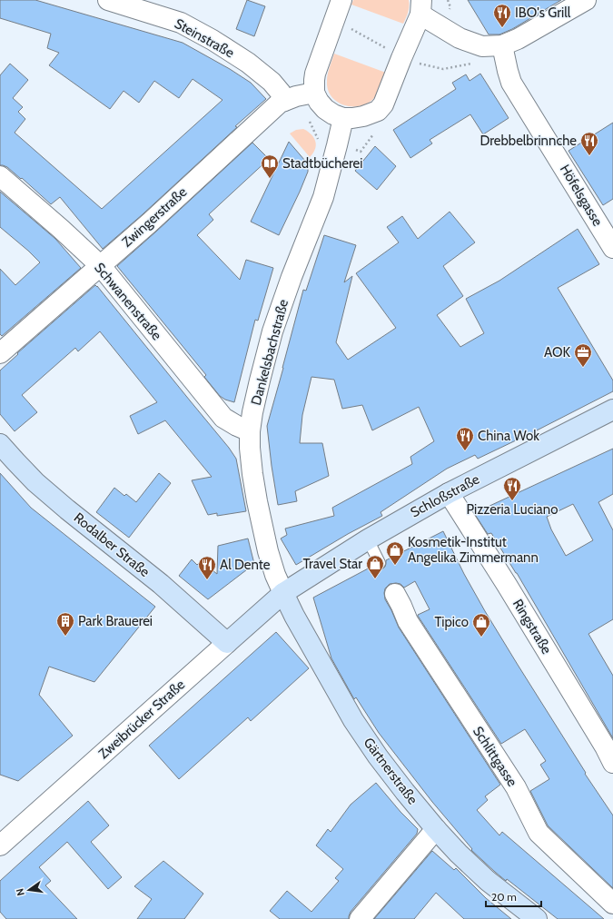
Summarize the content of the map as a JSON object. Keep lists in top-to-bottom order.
{
  "streets": {
    "main road": [
      "Schloßstraße",
      "Rodalber Straße",
      "Zweibrücker Straße",
      "Gärtnerstraße"
    ],
    "street": [
      "Steinstraße",
      "Höfelsgasse",
      "Zwingerstraße",
      "Schwanenstraße",
      "Dankelsbachstraße",
      "Ringstraße",
      "Schlittgasse"
    ]
  },
  "crossings": [
    ["Steinstraße", "Zwingerstraße"],
    ["Zwingerstraße", "Schwanenstraße"],
    ["Schwanenstraße", "Dankelsbachstraße"],
    ["Dankelsbachstraße", "Schloßstraße"],
    ["Dankelsbachstraße", "Zweibrücker Straße"],
    ["Dankelsbachstraße", "Gärtnerstraße"],
    ["Schloßstraße", "Ringstraße"],
    ["Schloßstraße", "Zweibrücker Straße"],
    ["Schloßstraße", "Gärtnerstraße"],
    ["Rodalber Straße", "Zweibrücker Straße"],
    ["Zweibrücker Straße", "Gärtnerstraße"]
  ],
  "places": {
    "restaurant": [
      "IBO's Grill",
      "Drebbelbrinnche",
      "China Wok",
      "Pizzeria Luciano",
      "Al Dente"
    ],
    "library": ["Stadtbücherei"],
    "office": ["AOK"],
    "shop": ["Kosmetik-Institut Angelika Zimmermann", "Travel Star", "Tipico"],
    "building": ["Park Brauerei"]
  },
  "scale_bar": "20 m",
  "north": "left"
}
